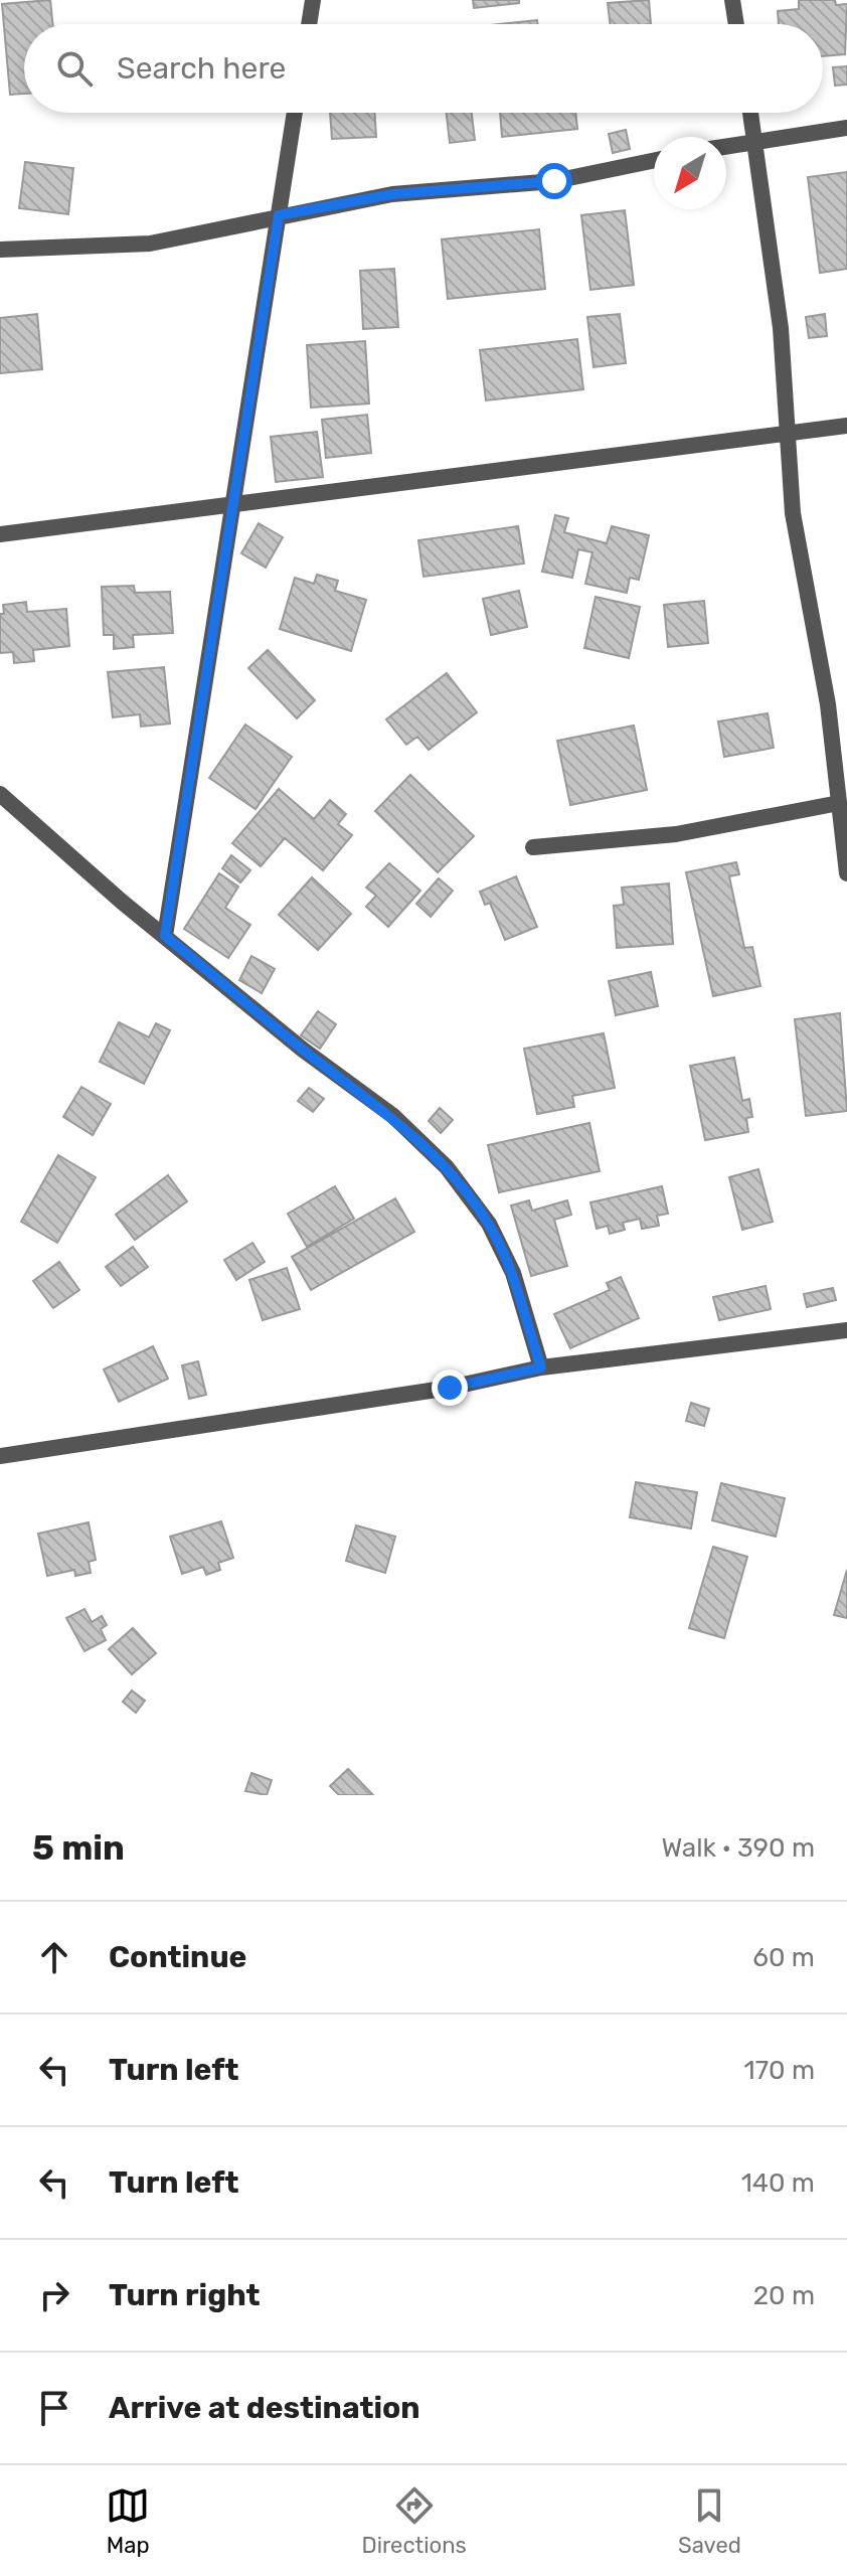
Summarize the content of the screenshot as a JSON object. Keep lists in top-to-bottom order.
{
  "north": "bottom left",
  "page": {
    "search": "Search here",
    "heading": ["5 min", "Walk · 390 m"],
    "list": [
      ["Continue", "60 m"],
      ["Turn left", "170 m"],
      ["Turn left", "140 m"],
      ["Turn right", "20 m"],
      "Arrive at destination"
    ],
    "nav": ["Map", "Directions", "Saved"]
  }
}
